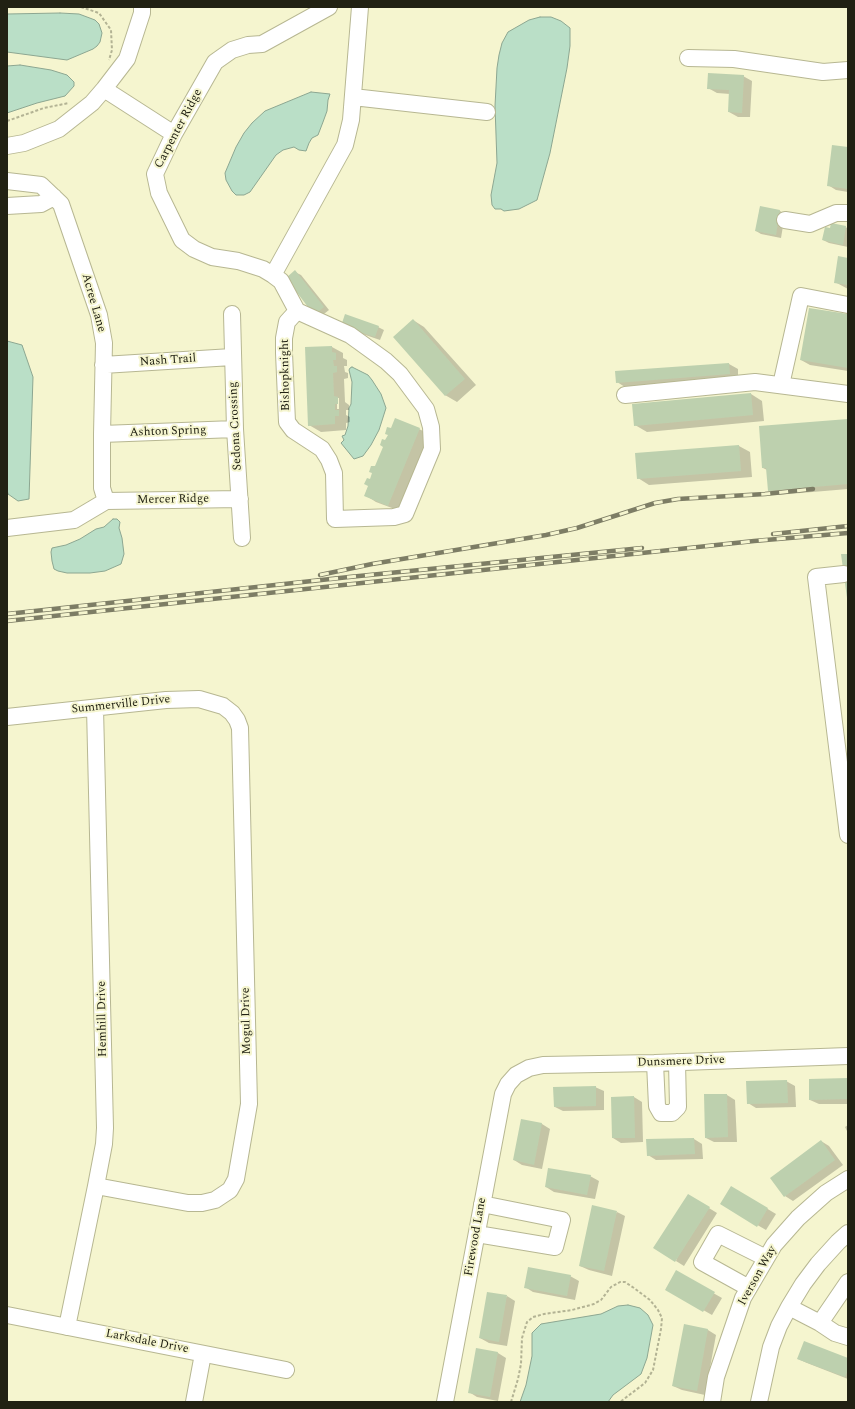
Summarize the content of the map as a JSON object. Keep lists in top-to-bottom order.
{
  "streets": {
    "street": [
      "Carpenter Ridge",
      "Acree Lane",
      "Nash Trail",
      "Bishopknight",
      "Sedona Crossing",
      "Ashton Spring",
      "Mercer Ridge",
      "Summerville Drive",
      "Hemhill Drive",
      "Mogul Drive",
      "Dunsmere Drive",
      "Firewood Lane",
      "Iverson Way",
      "Larksdale Drive"
    ]
  },
  "crossings": [
    ["Carpenter Ridge", "Bishopknight"],
    ["Acree Lane", "Nash Trail"],
    ["Acree Lane", "Ashton Spring"],
    ["Acree Lane", "Mercer Ridge"],
    ["Nash Trail", "Sedona Crossing"],
    ["Sedona Crossing", "Ashton Spring"],
    ["Sedona Crossing", "Mercer Ridge"],
    ["Summerville Drive", "Hemhill Drive"],
    ["Summerville Drive", "Mogul Drive"],
    ["Hemhill Drive", "Mogul Drive"],
    ["Hemhill Drive", "Larksdale Drive"],
    ["Dunsmere Drive", "Firewood Lane"]
  ]
}
